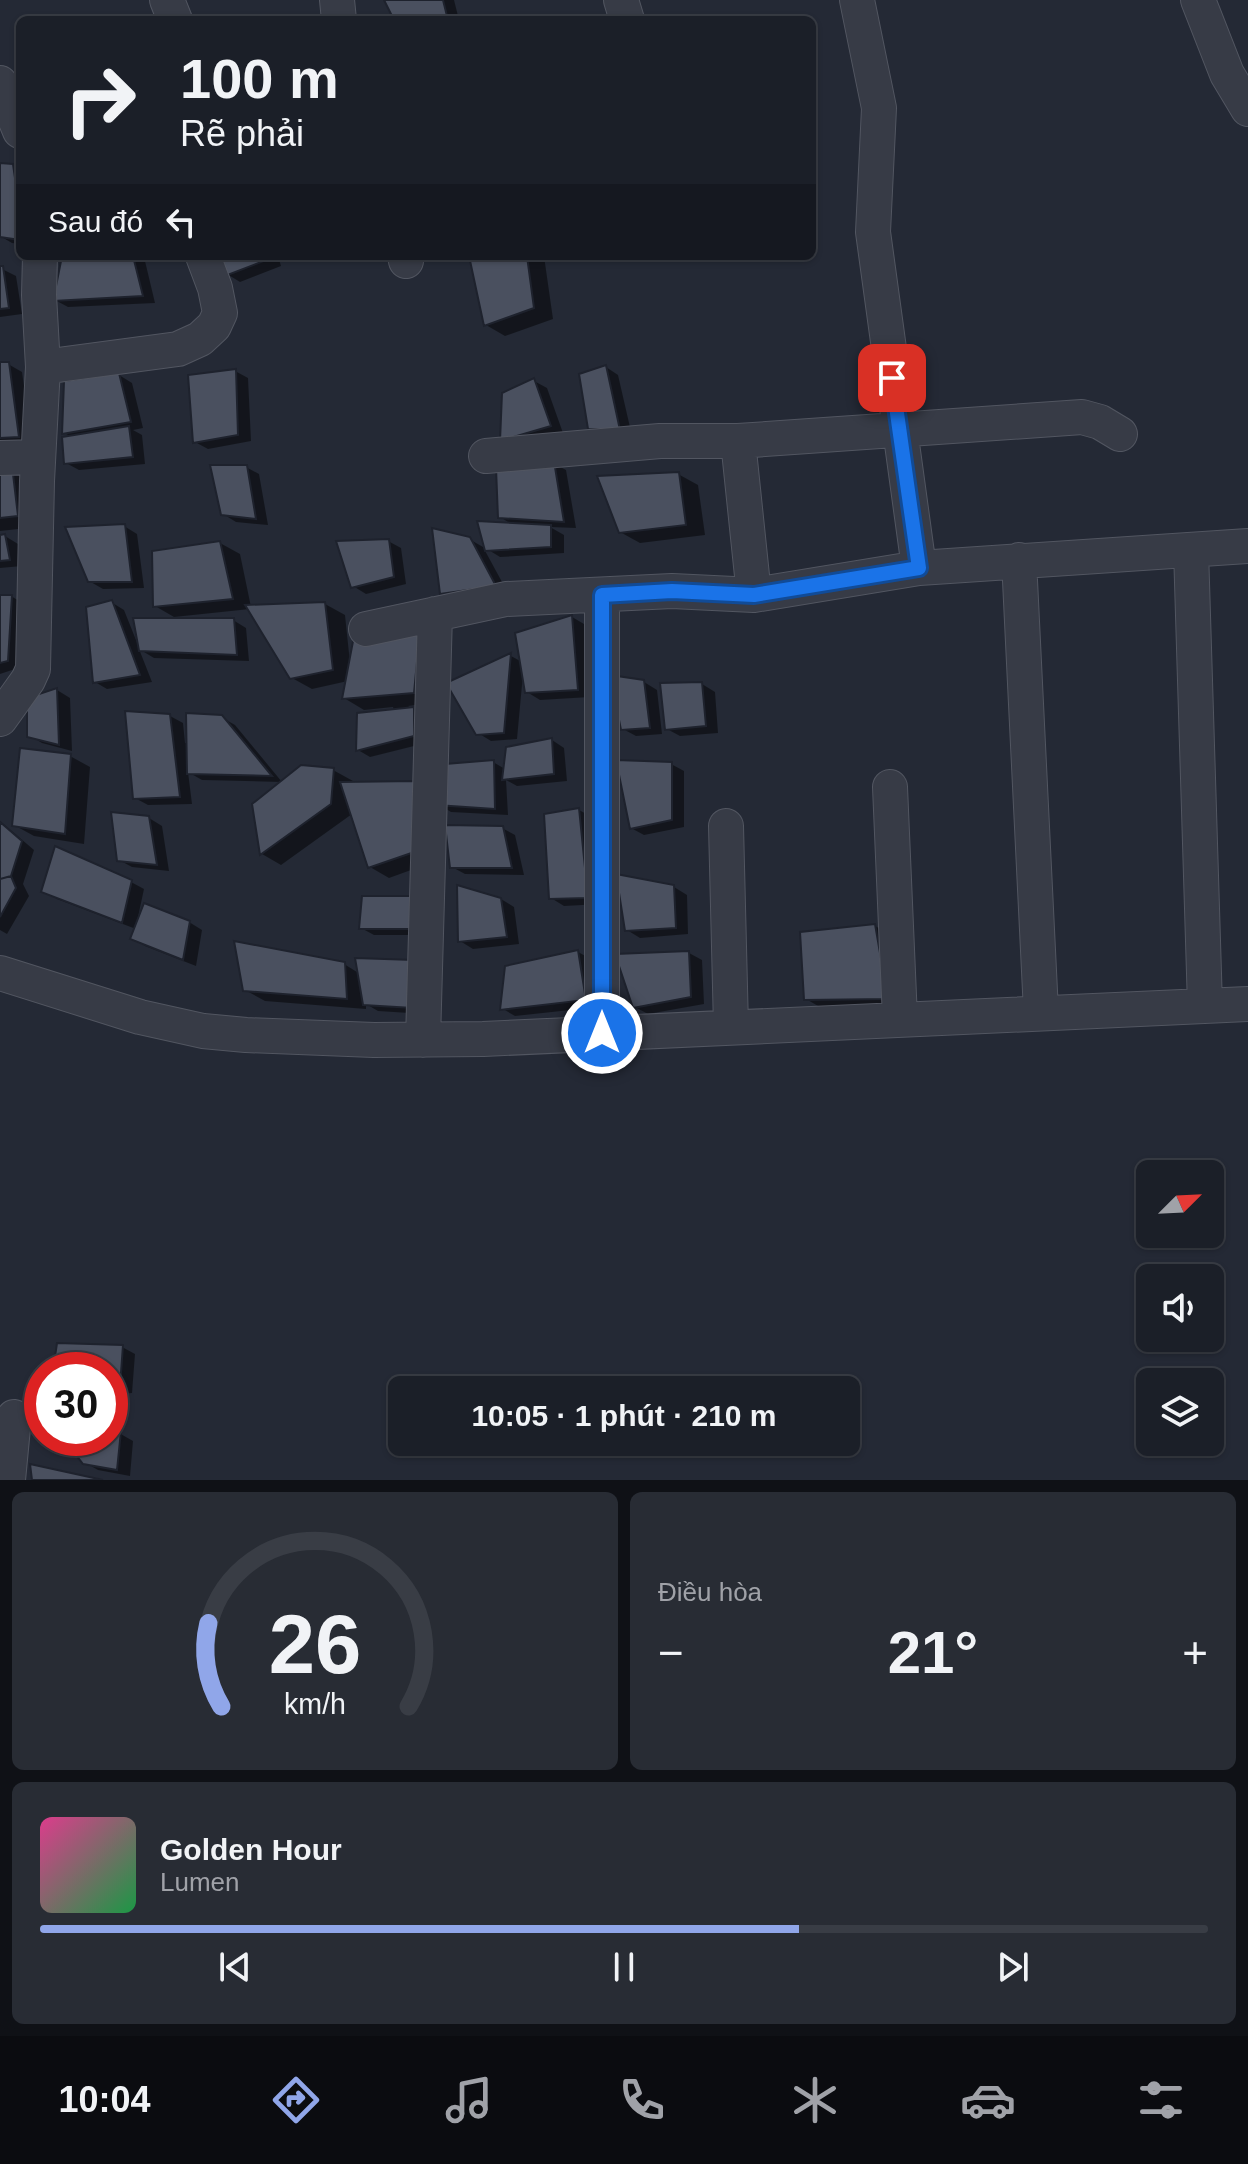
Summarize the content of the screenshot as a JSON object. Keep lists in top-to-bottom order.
{
  "north": "top right",
  "page": {
    "turn": ["100 m", "Rẽ phải"],
    "then": "Sau đó",
    "limit": "30",
    "trip": "10:05 · 1 phút · 210 m",
    "tile": "Điều hòa",
    "heat": ["−", "21°", "+"],
    "song": ["Golden Hour", "Lumen"],
    "tabs": "10:04",
    "gauge": ["26", "km/h"]
  }
}
